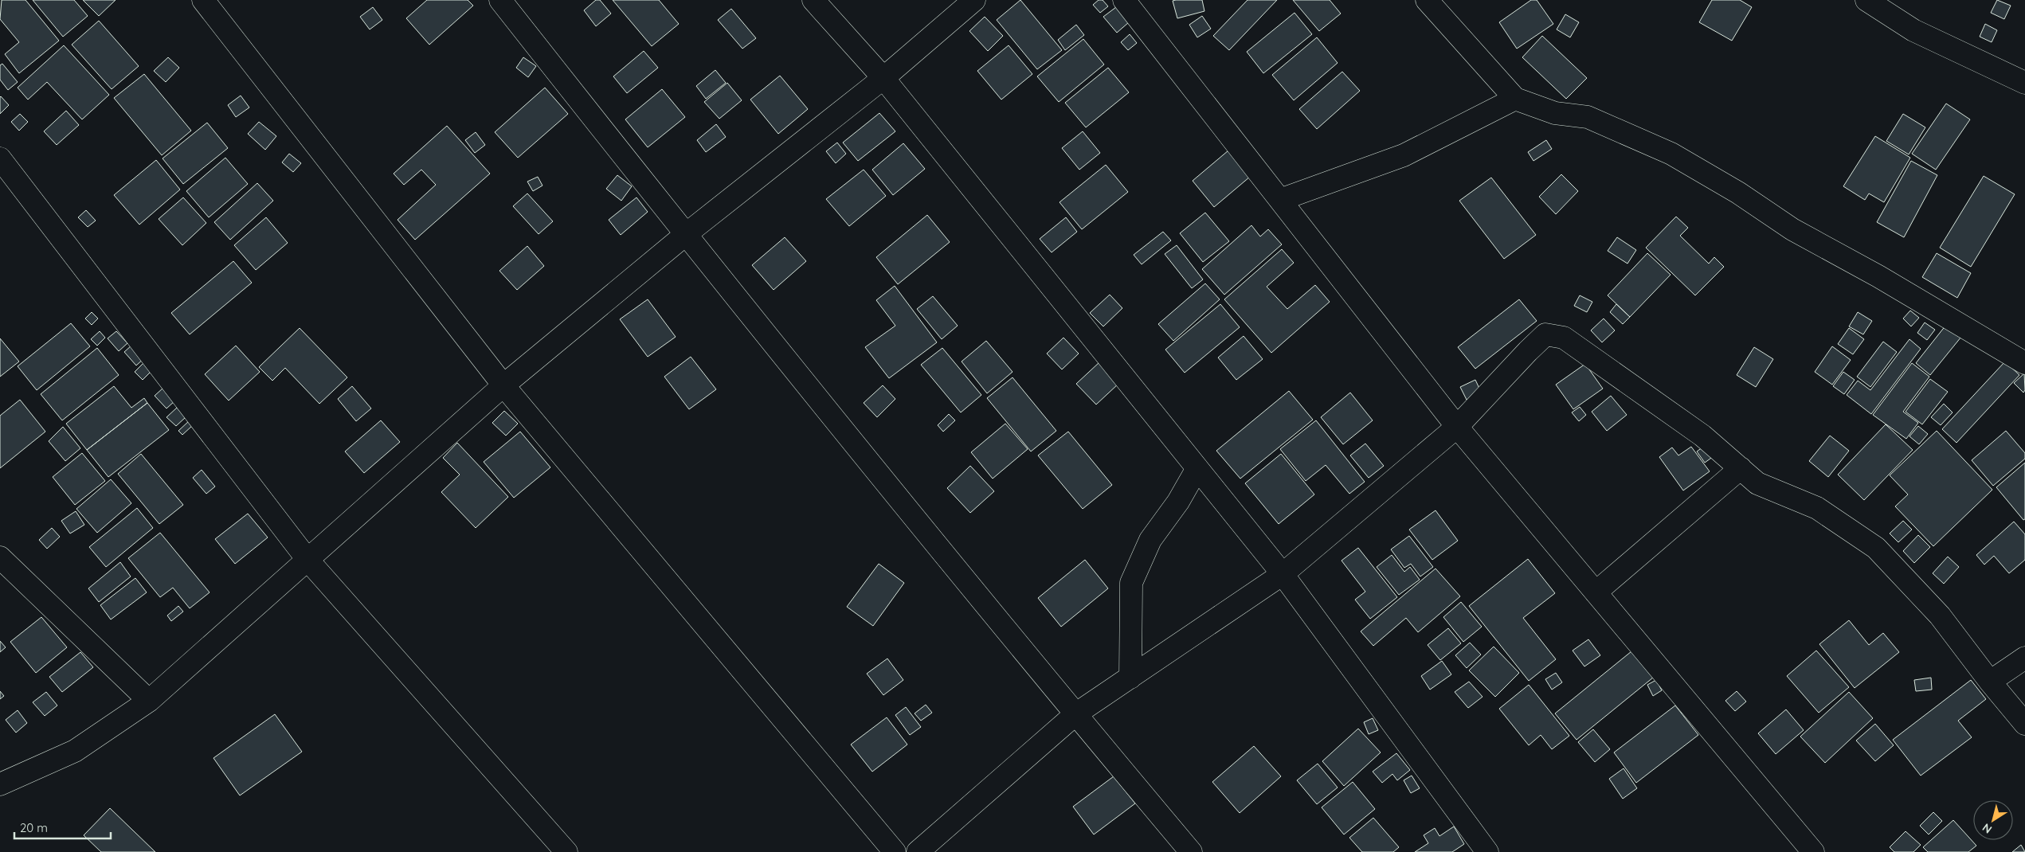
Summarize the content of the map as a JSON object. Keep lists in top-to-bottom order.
{
  "scale_bar": "20 m",
  "north": "bottom left"
}
